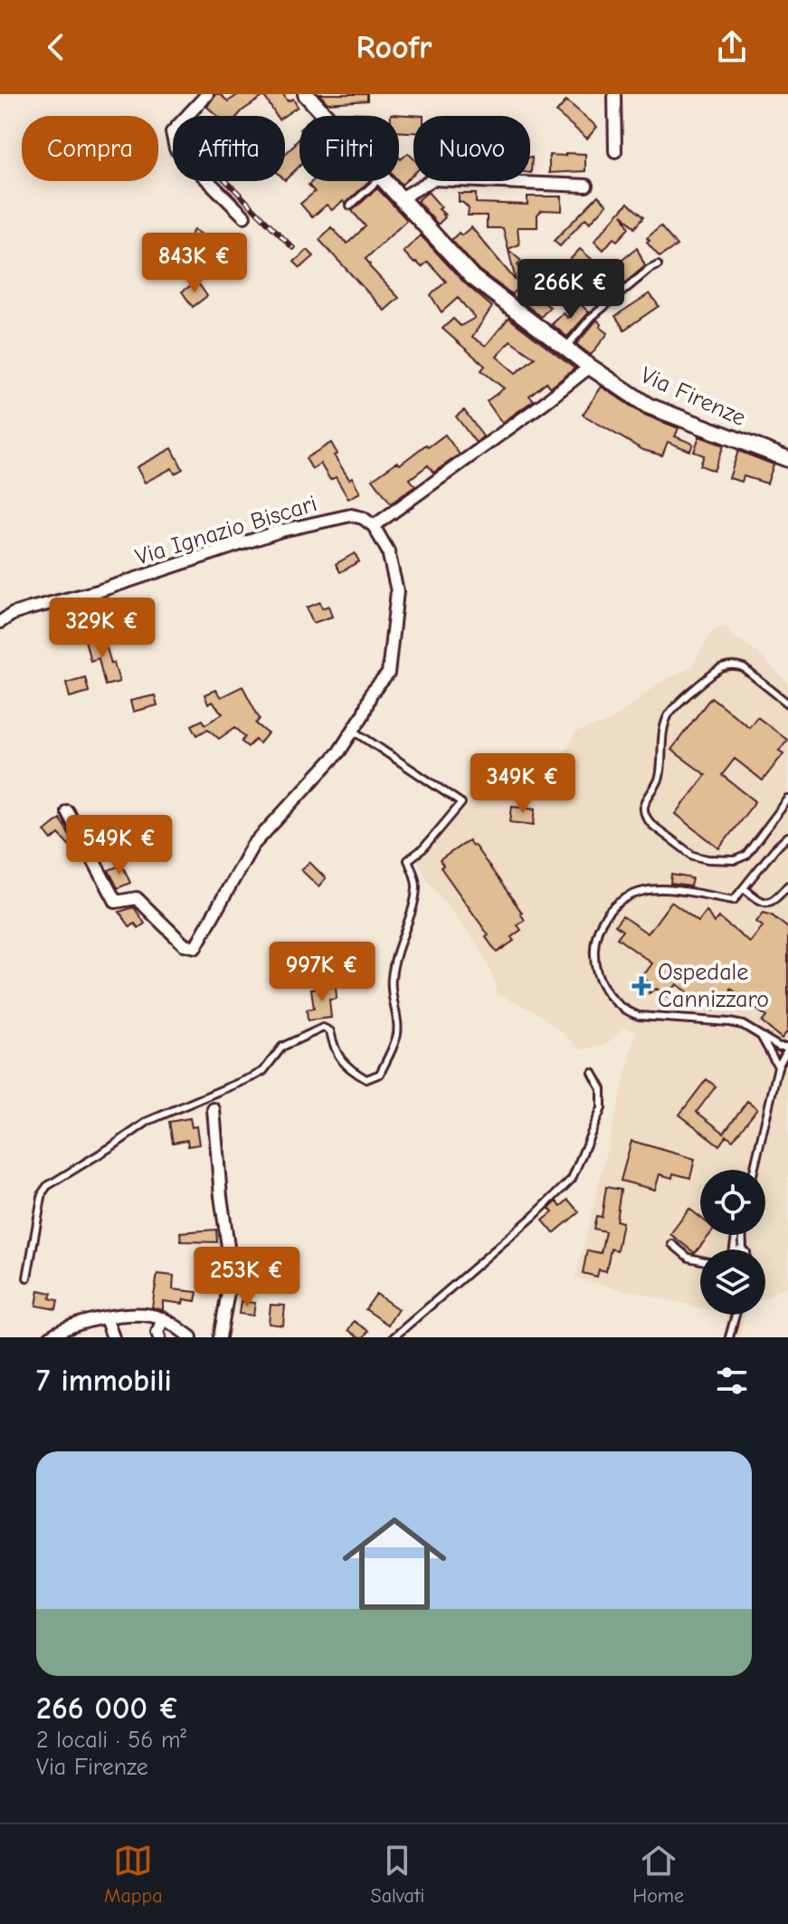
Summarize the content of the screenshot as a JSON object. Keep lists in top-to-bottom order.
{
  "streets": {
    "street": ["Via Firenze", "Via Ignazio Biscari"]
  },
  "places": {
    "health": ["Ospedale Cannizzaro"]
  },
  "page": {
    "header": "Roofr",
    "chip": [
      "Compra",
      "Affitta",
      "Filtri",
      "Nuovo"
    ],
    "price": [
      "843K €",
      "266K €",
      "329K €",
      "349K €",
      "549K €",
      "997K €",
      "253K €"
    ],
    "heading": "7 immobili",
    "list": [
      {
        "name": "266 000 €",
        "note": "2 locali · 56 m² · Via Firenze"
      }
    ],
    "tabs": ["Mappa", "Salvati", "Home"]
  }
}
